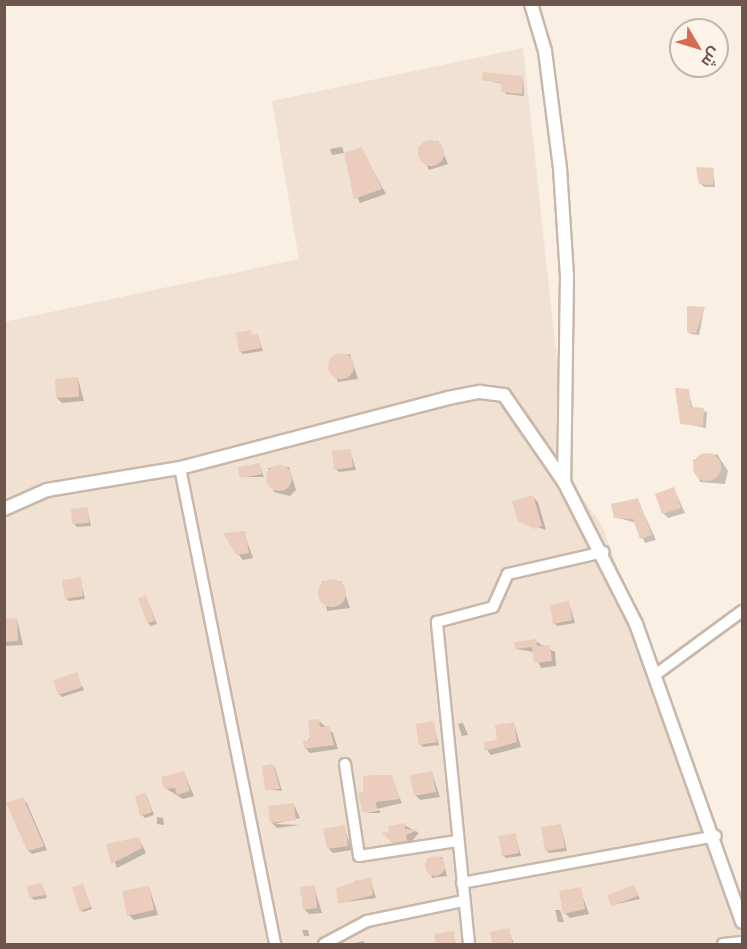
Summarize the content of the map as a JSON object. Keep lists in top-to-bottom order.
{
  "north": "bottom right"
}
